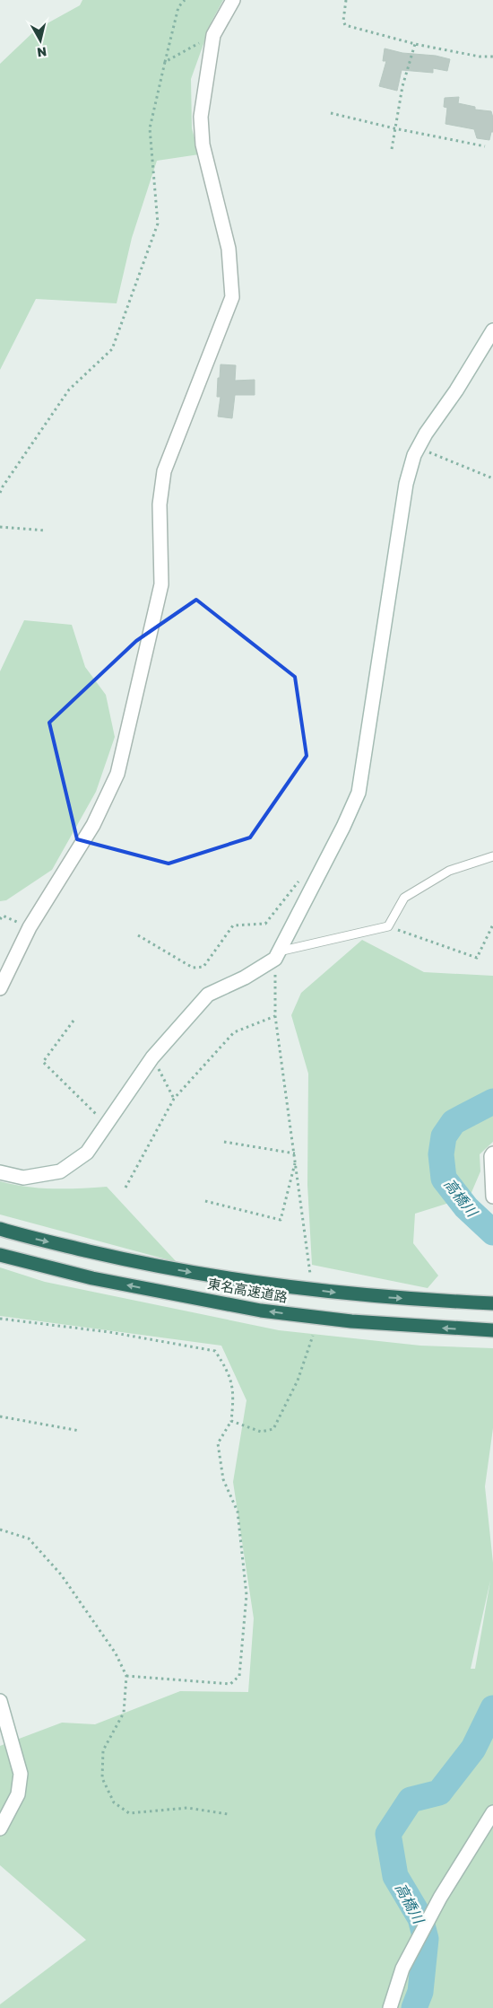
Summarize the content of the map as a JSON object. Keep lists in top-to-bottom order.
{
  "streets": {
    "highway": ["東名高速道路"]
  },
  "water": ["高橋川"],
  "north": "bottom"
}
